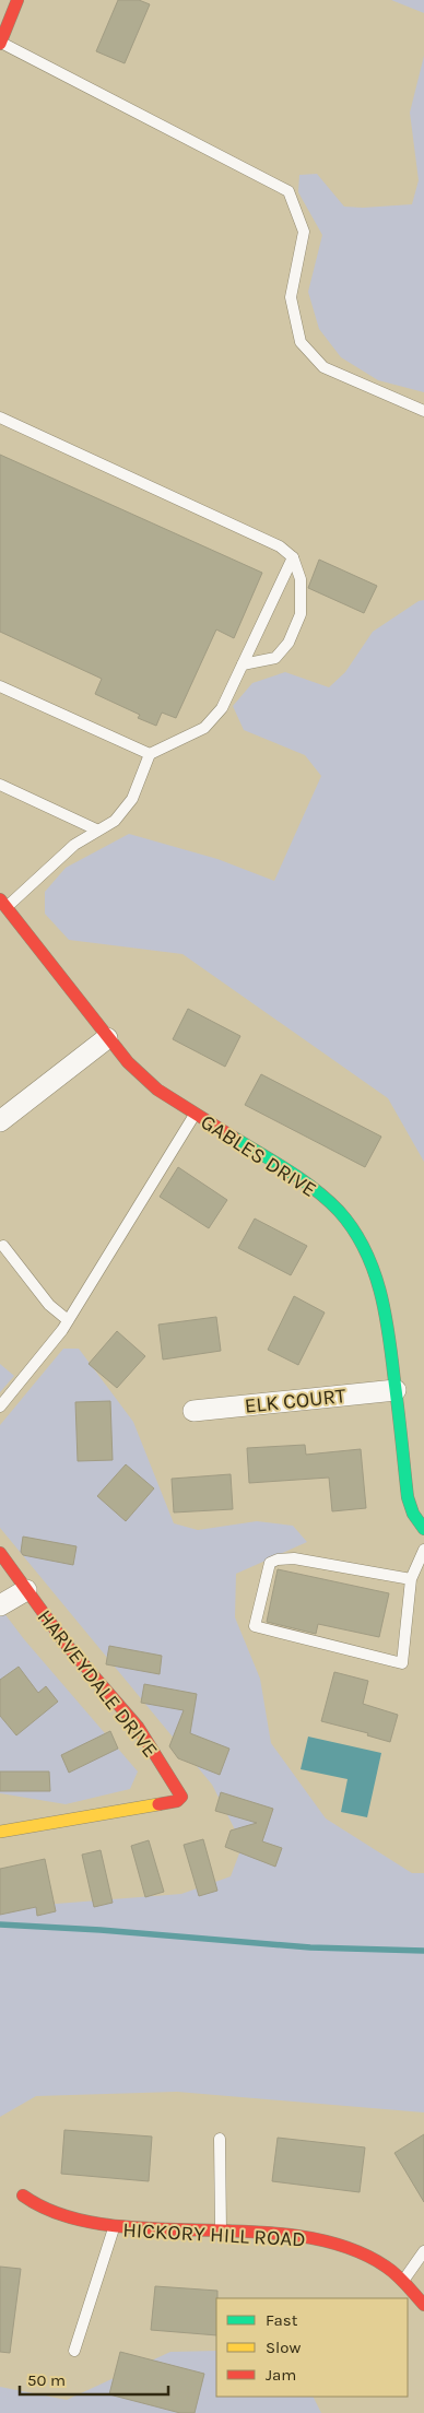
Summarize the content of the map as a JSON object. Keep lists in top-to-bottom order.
{
  "streets": {
    "street": [
      "GABLES DRIVE",
      "ELK COURT",
      "HARVEYDALE DRIVE",
      "HICKORY HILL ROAD"
    ]
  },
  "crossings": [
    ["GABLES DRIVE", "ELK COURT"]
  ],
  "legend": ["Fast", "Slow", "Jam"],
  "scale_bar": "50 m"
}
